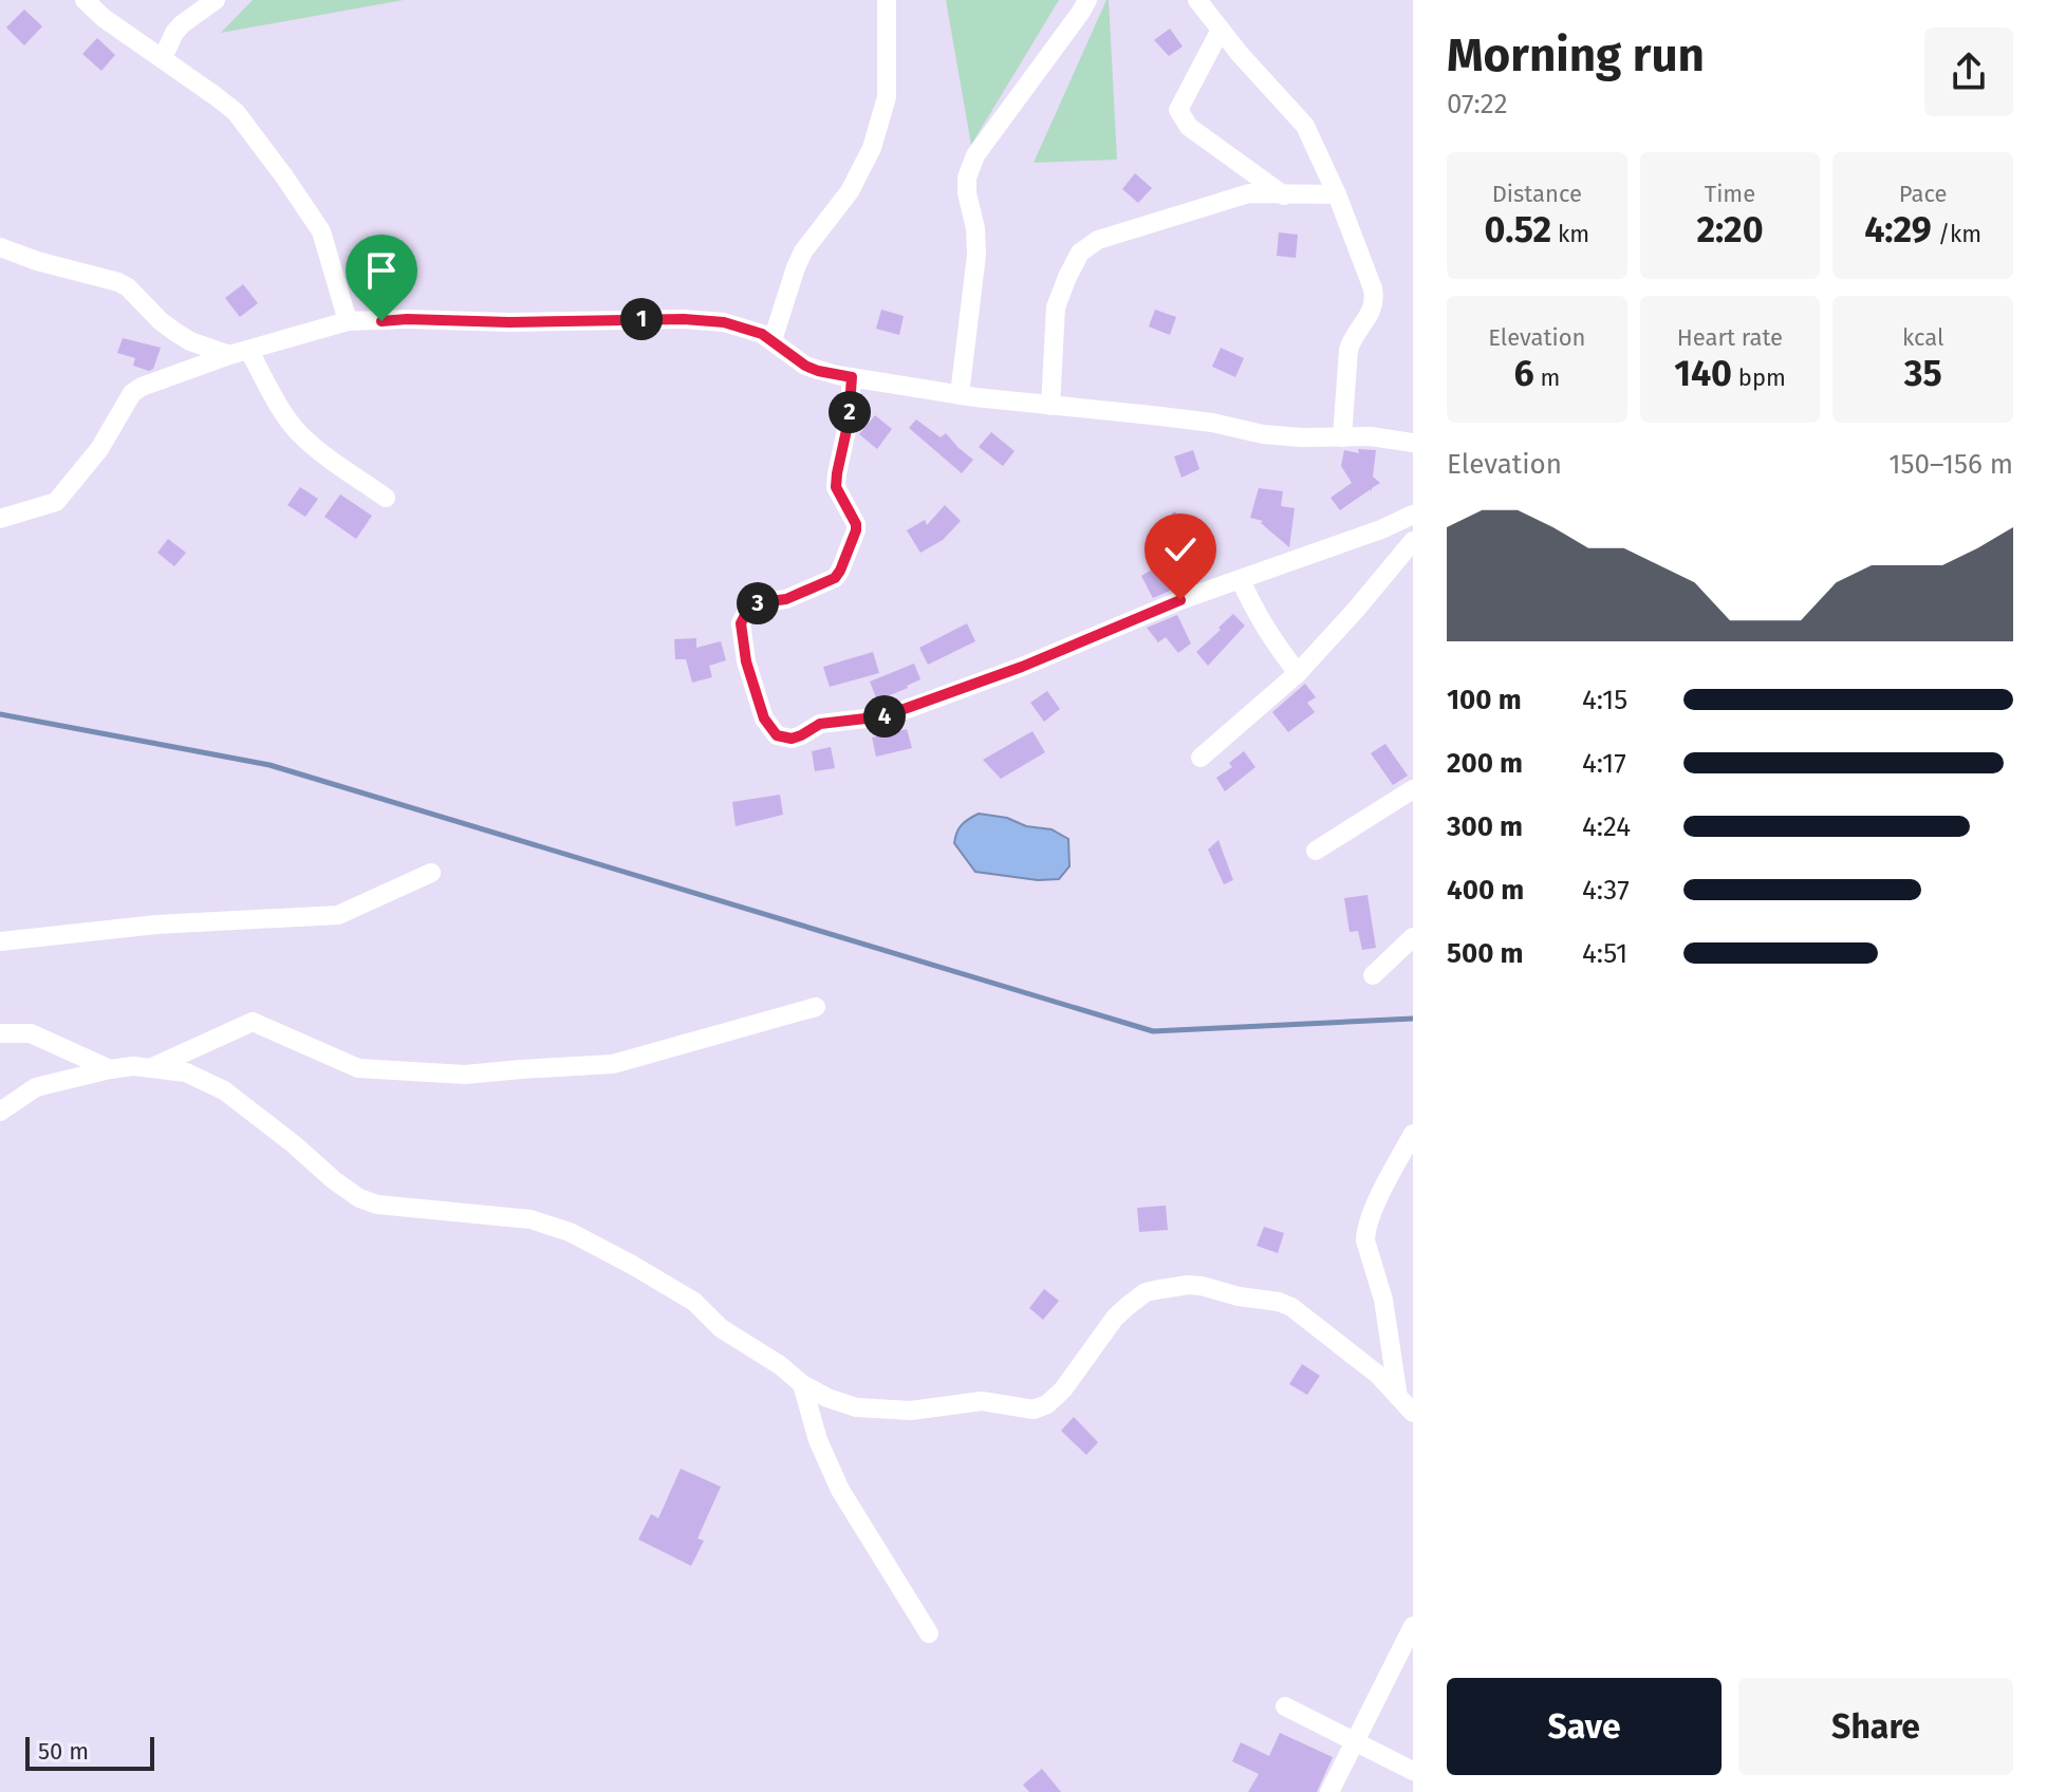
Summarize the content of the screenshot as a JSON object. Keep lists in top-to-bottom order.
{
  "scale_bar": "50 m",
  "page": {
    "heading": ["Morning run", "07:22"],
    "stats": [
      ["Distance", "0.52 km"],
      ["Time", "2:20"],
      ["Pace", "4:29 /km"],
      ["Elevation", "6 m"],
      ["Heart rate", "140 bpm"],
      ["kcal", "35"]
    ],
    "pins": [
      "1",
      "2",
      "3",
      "4"
    ],
    "chart": ["Elevation", "150–156 m"],
    "list": [
      {
        "name": "100 m",
        "note": "4:15"
      },
      {
        "name": "200 m",
        "note": "4:17"
      },
      {
        "name": "300 m",
        "note": "4:24"
      },
      {
        "name": "400 m",
        "note": "4:37"
      },
      {
        "name": "500 m",
        "note": "4:51"
      }
    ],
    "buttons": ["Save", "Share"],
    "scale": "50 m"
  }
}
